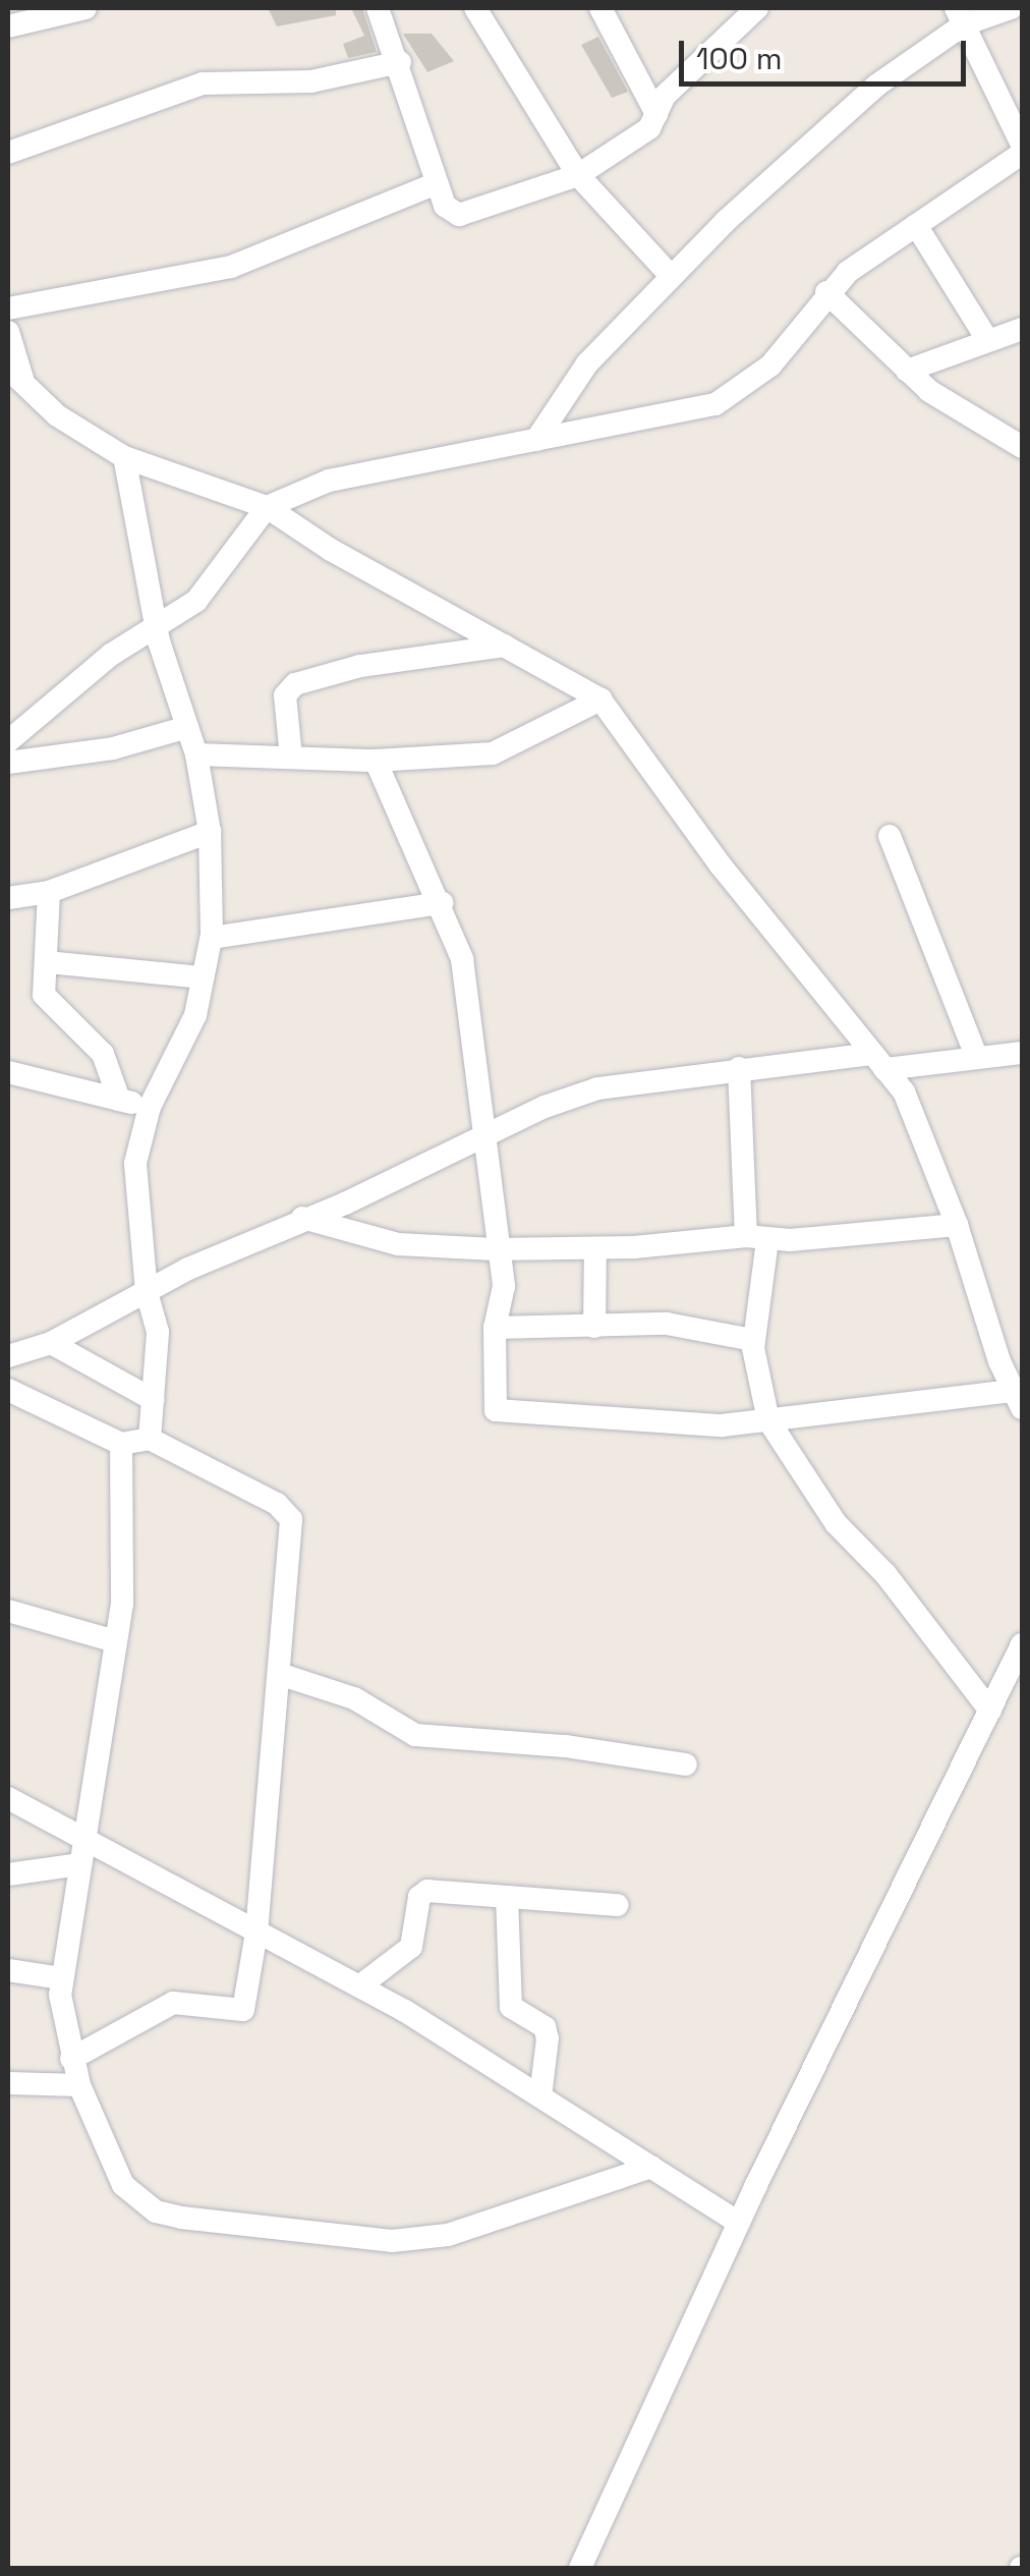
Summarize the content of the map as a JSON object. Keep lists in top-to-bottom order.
{
  "scale_bar": "100 m"
}
